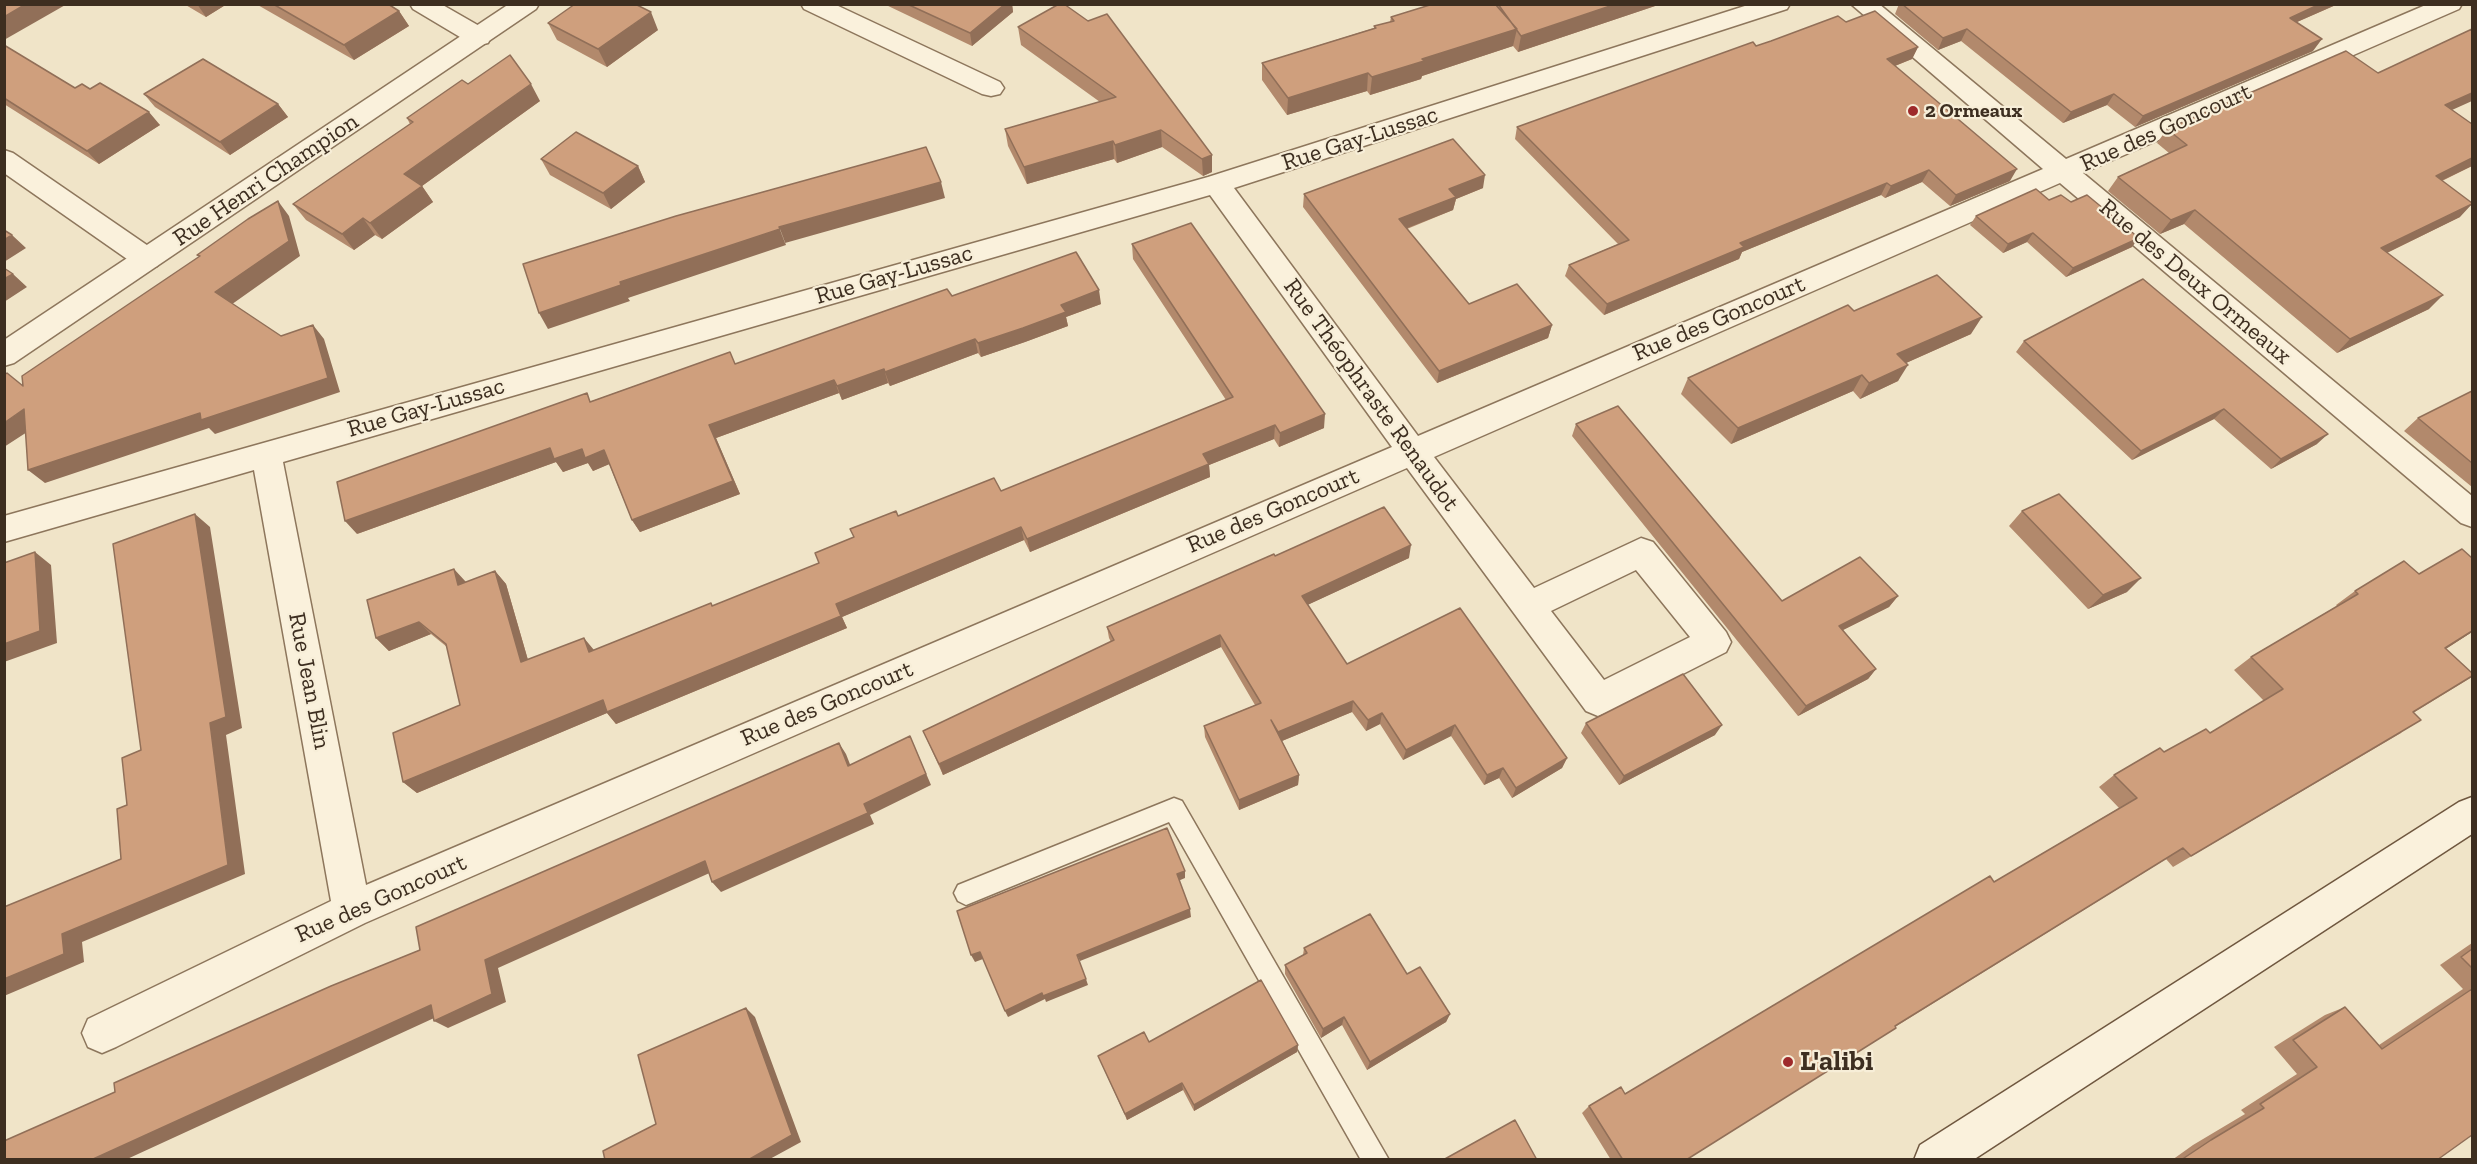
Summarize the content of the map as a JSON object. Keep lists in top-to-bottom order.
{
  "streets": {
    "street": [
      "Rue des Goncourt",
      "Rue Gay-Lussac",
      "Rue Henri Champion",
      "Rue des Deux Ormeaux",
      "Rue Théophraste Renaudot",
      "Rue Jean Blin"
    ]
  },
  "crossings": [
    ["Rue des Goncourt", "Rue des Deux Ormeaux"],
    ["Rue des Goncourt", "Rue Théophraste Renaudot"],
    ["Rue des Goncourt", "Rue Jean Blin"],
    ["Rue Gay-Lussac", "Rue Théophraste Renaudot"],
    ["Rue Gay-Lussac", "Rue Jean Blin"]
  ],
  "places": ["2 Ormeaux", "L'alibi"]
}
